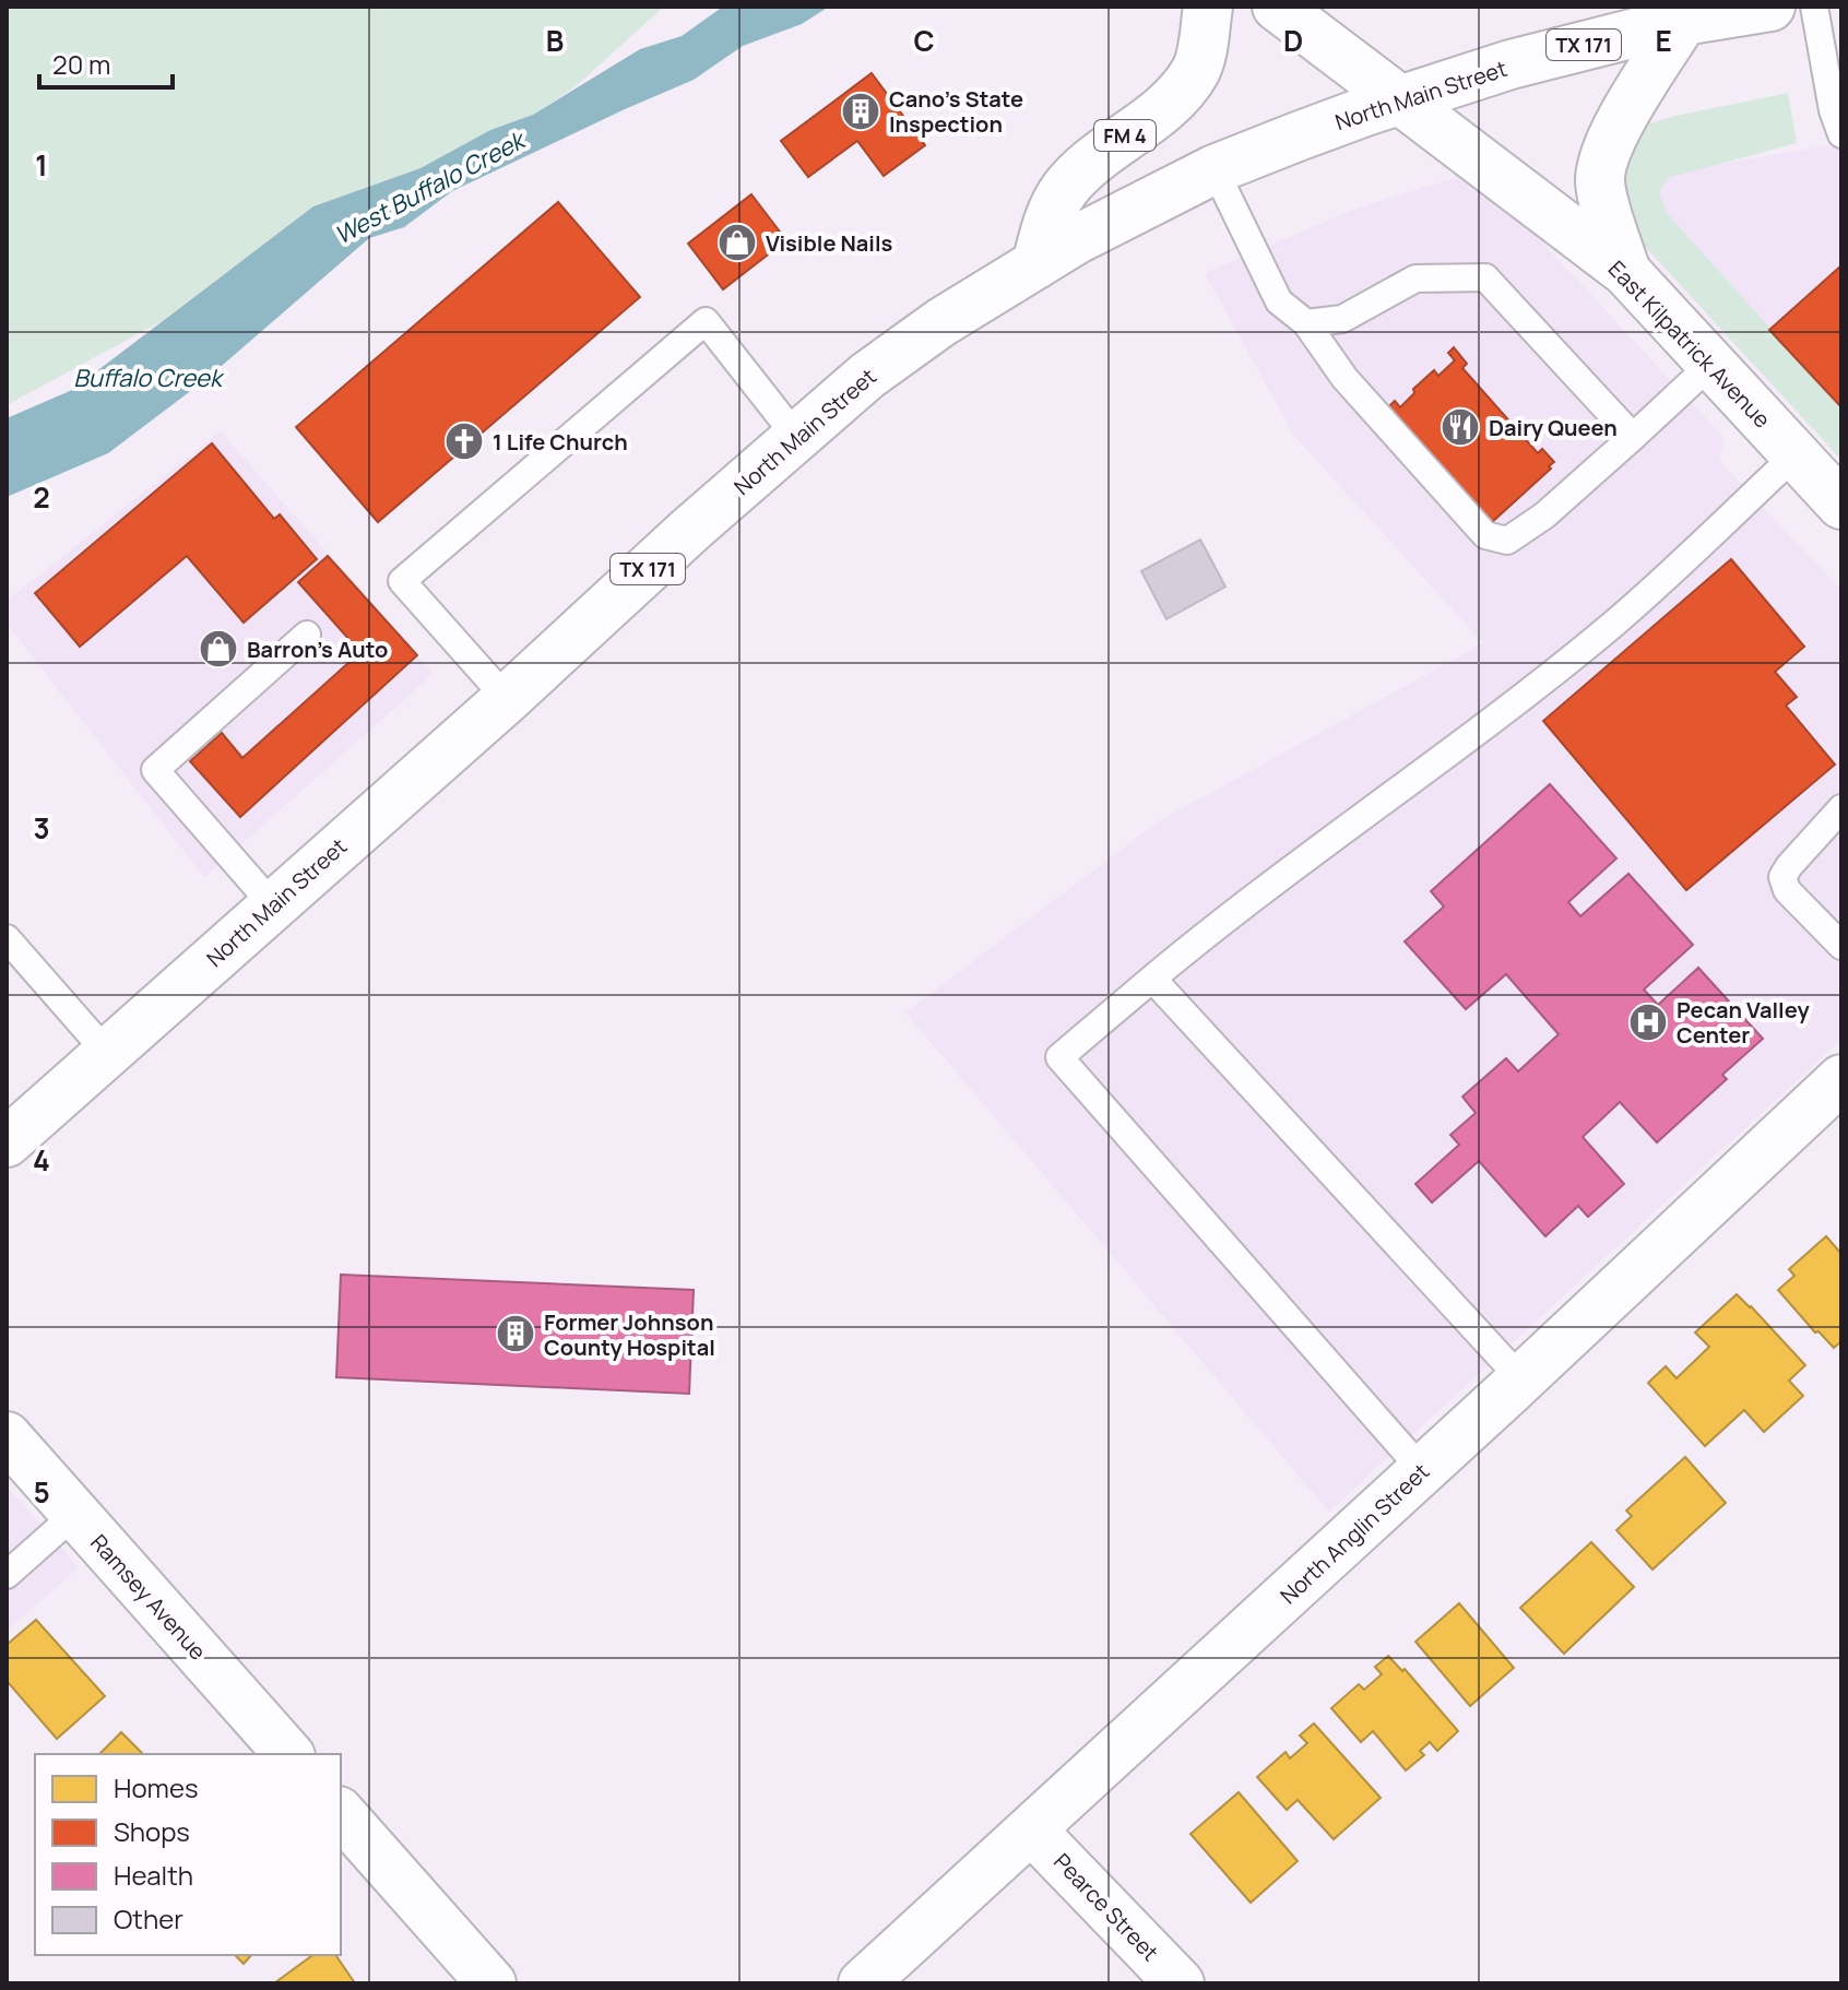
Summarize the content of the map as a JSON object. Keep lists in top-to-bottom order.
{
  "streets": {
    "main road": [
      "TX 171",
      "North Main Street",
      "FM 4",
      "East Kilpatrick Avenue",
      "North Anglin Street",
      "Ramsey Avenue",
      "Pearce Street"
    ]
  },
  "crossings": [
    ["North Main Street", "FM 4"],
    ["North Main Street", "East Kilpatrick Avenue"],
    ["North Anglin Street", "Pearce Street"]
  ],
  "water": ["West Buffalo Creek", "Buffalo Creek"],
  "places": {
    "building": ["Cano's State Inspection", "Former Johnson County Hospital"],
    "shop": ["Visible Nails", "Barron's Auto"],
    "restaurant": ["Dairy Queen"],
    "church": ["1 Life Church"],
    "hospital": ["Pecan Valley Center"]
  },
  "legend": [
    "Homes",
    "Shops",
    "Health",
    "Other"
  ],
  "scale_bar": "20 m",
  "grid": {
    "columns": [
      "B",
      "C",
      "D",
      "E"
    ],
    "rows": [
      "1",
      "2",
      "3",
      "4",
      "5"
    ]
  }
}
